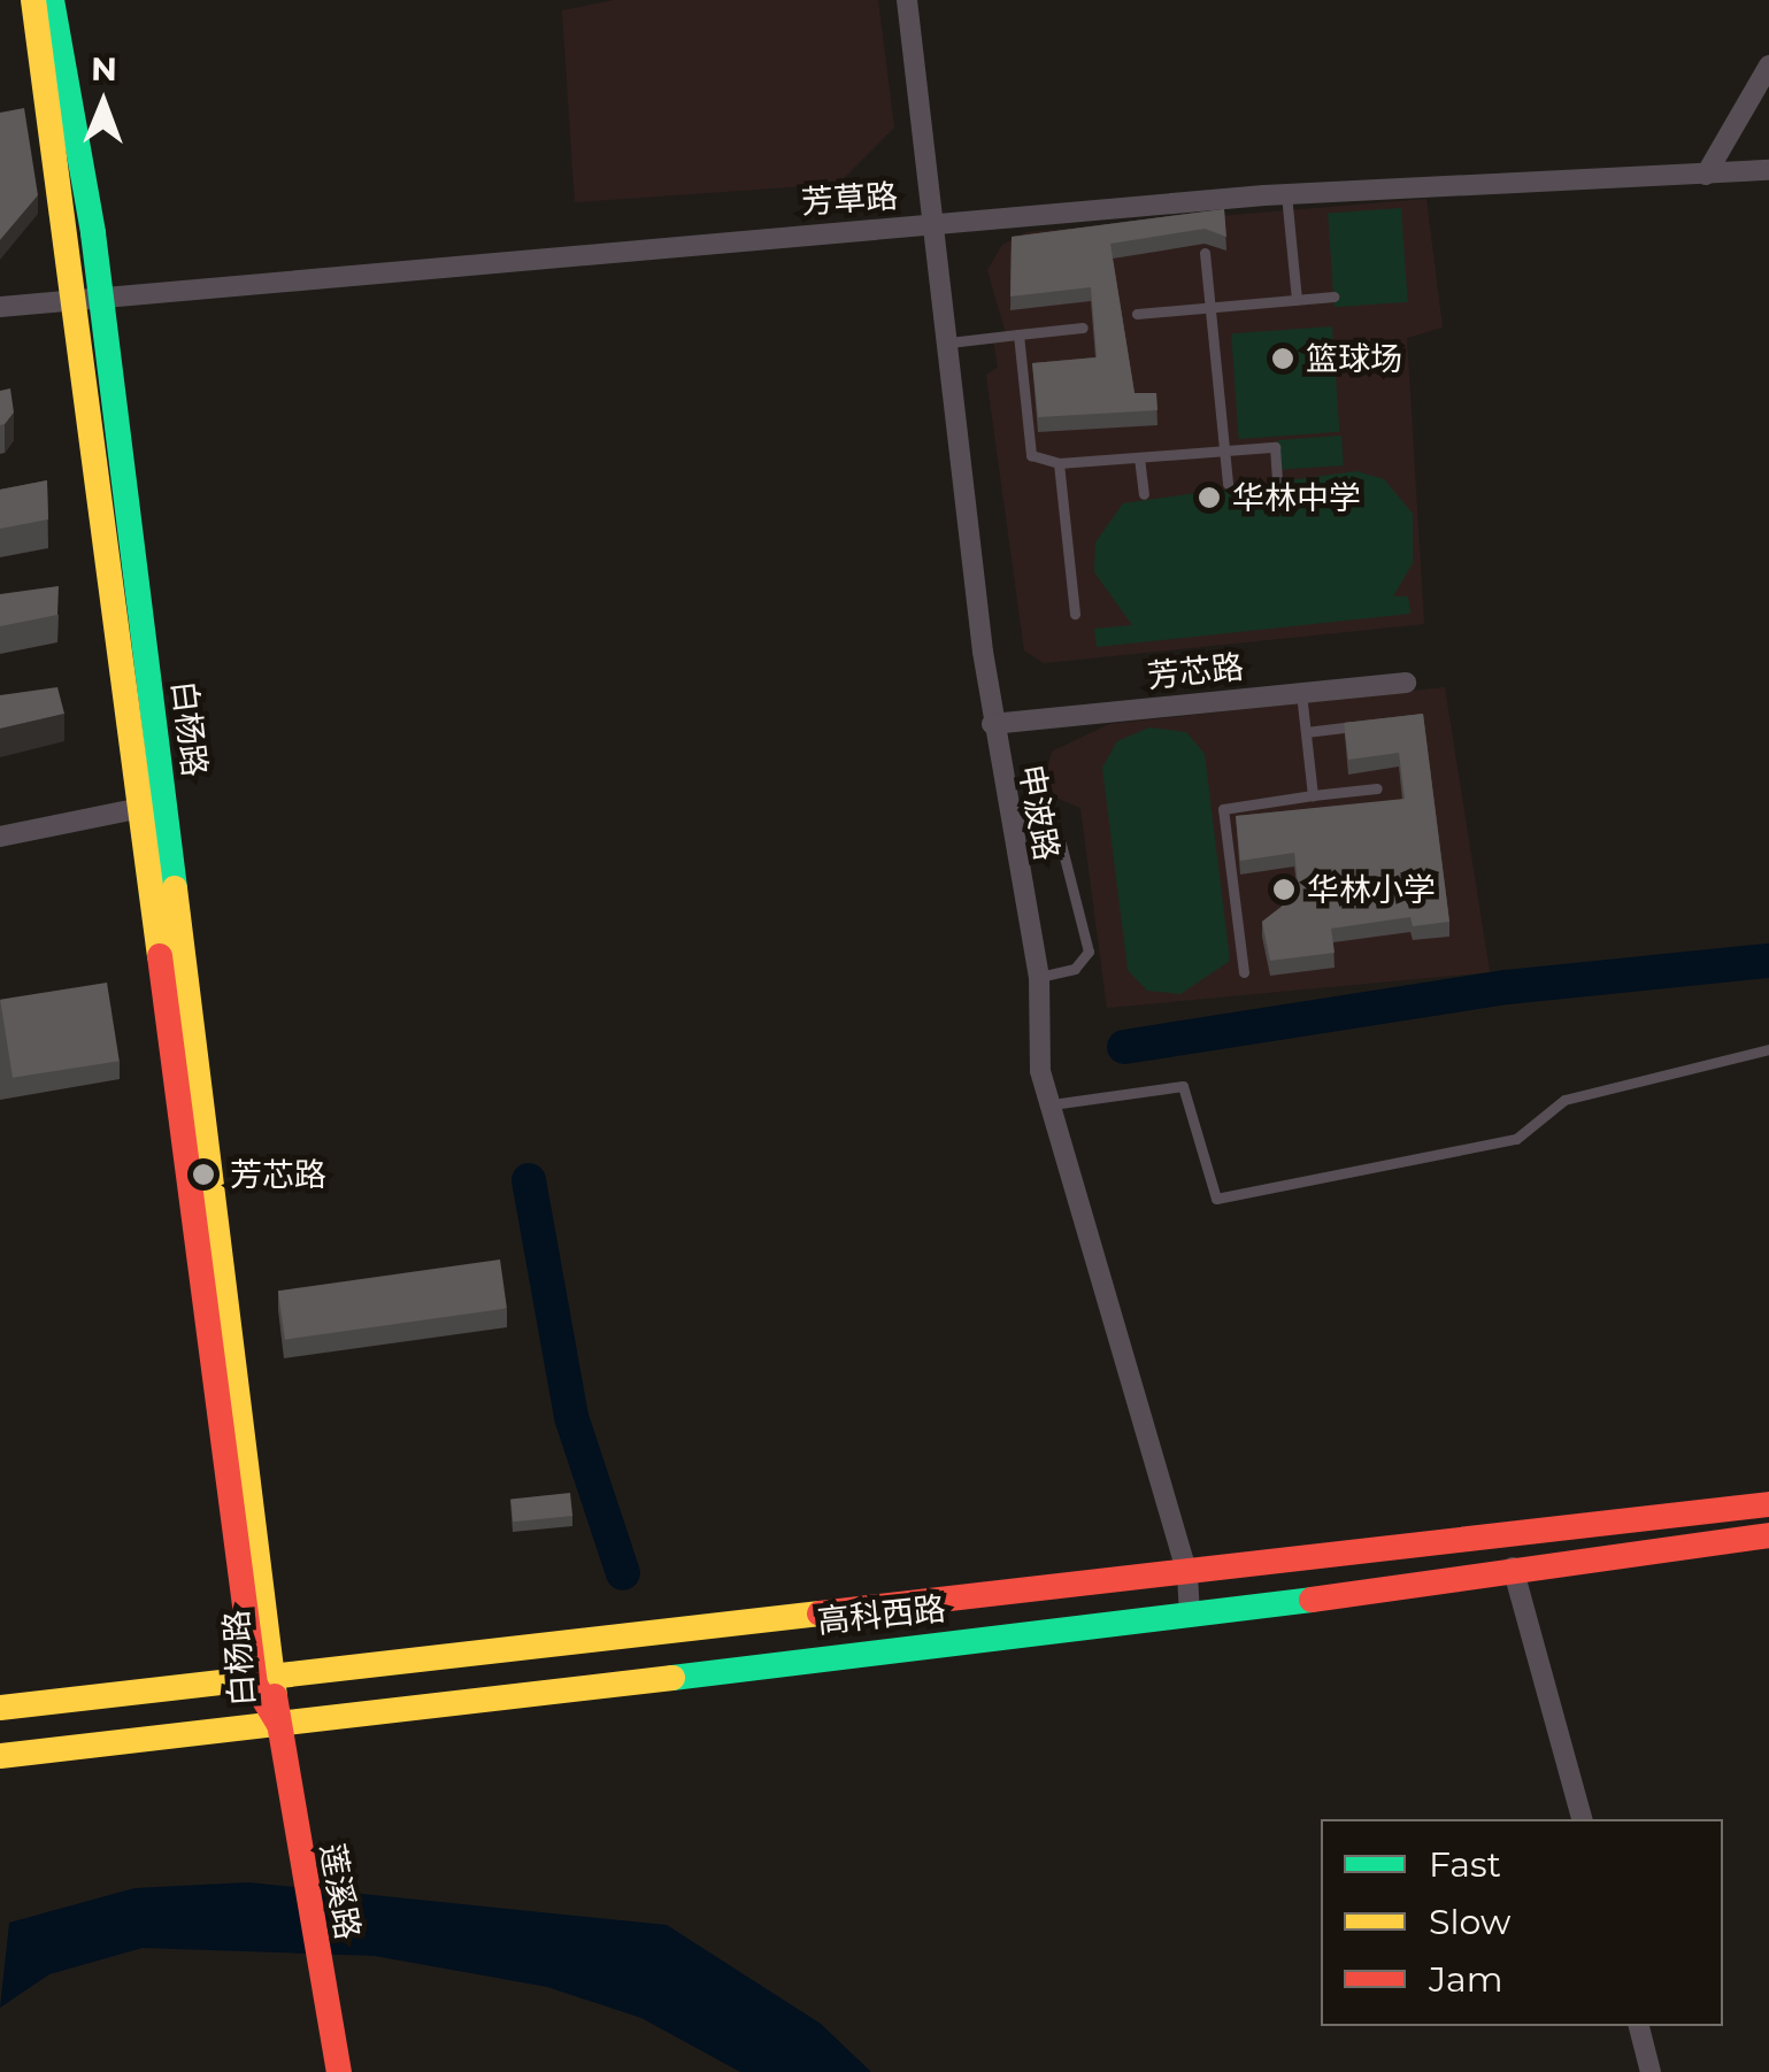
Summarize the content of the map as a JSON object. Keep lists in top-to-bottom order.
{
  "streets": {
    "main road": ["白杨路", "高科西路", "莲溪路"],
    "street": ["芳草路", "芳芯路", "申波路"]
  },
  "crossings": [
    ["芳草路", "白杨路"],
    ["芳草路", "申波路"],
    ["芳芯路", "申波路"],
    ["白杨路", "高科西路"],
    ["白杨路", "莲溪路"],
    ["申波路", "高科西路"],
    ["高科西路", "莲溪路"]
  ],
  "places": [
    "篮球场",
    "华林中学",
    "华林小学",
    "芳芯路"
  ],
  "legend": ["Fast", "Slow", "Jam"],
  "north": "top"
}
